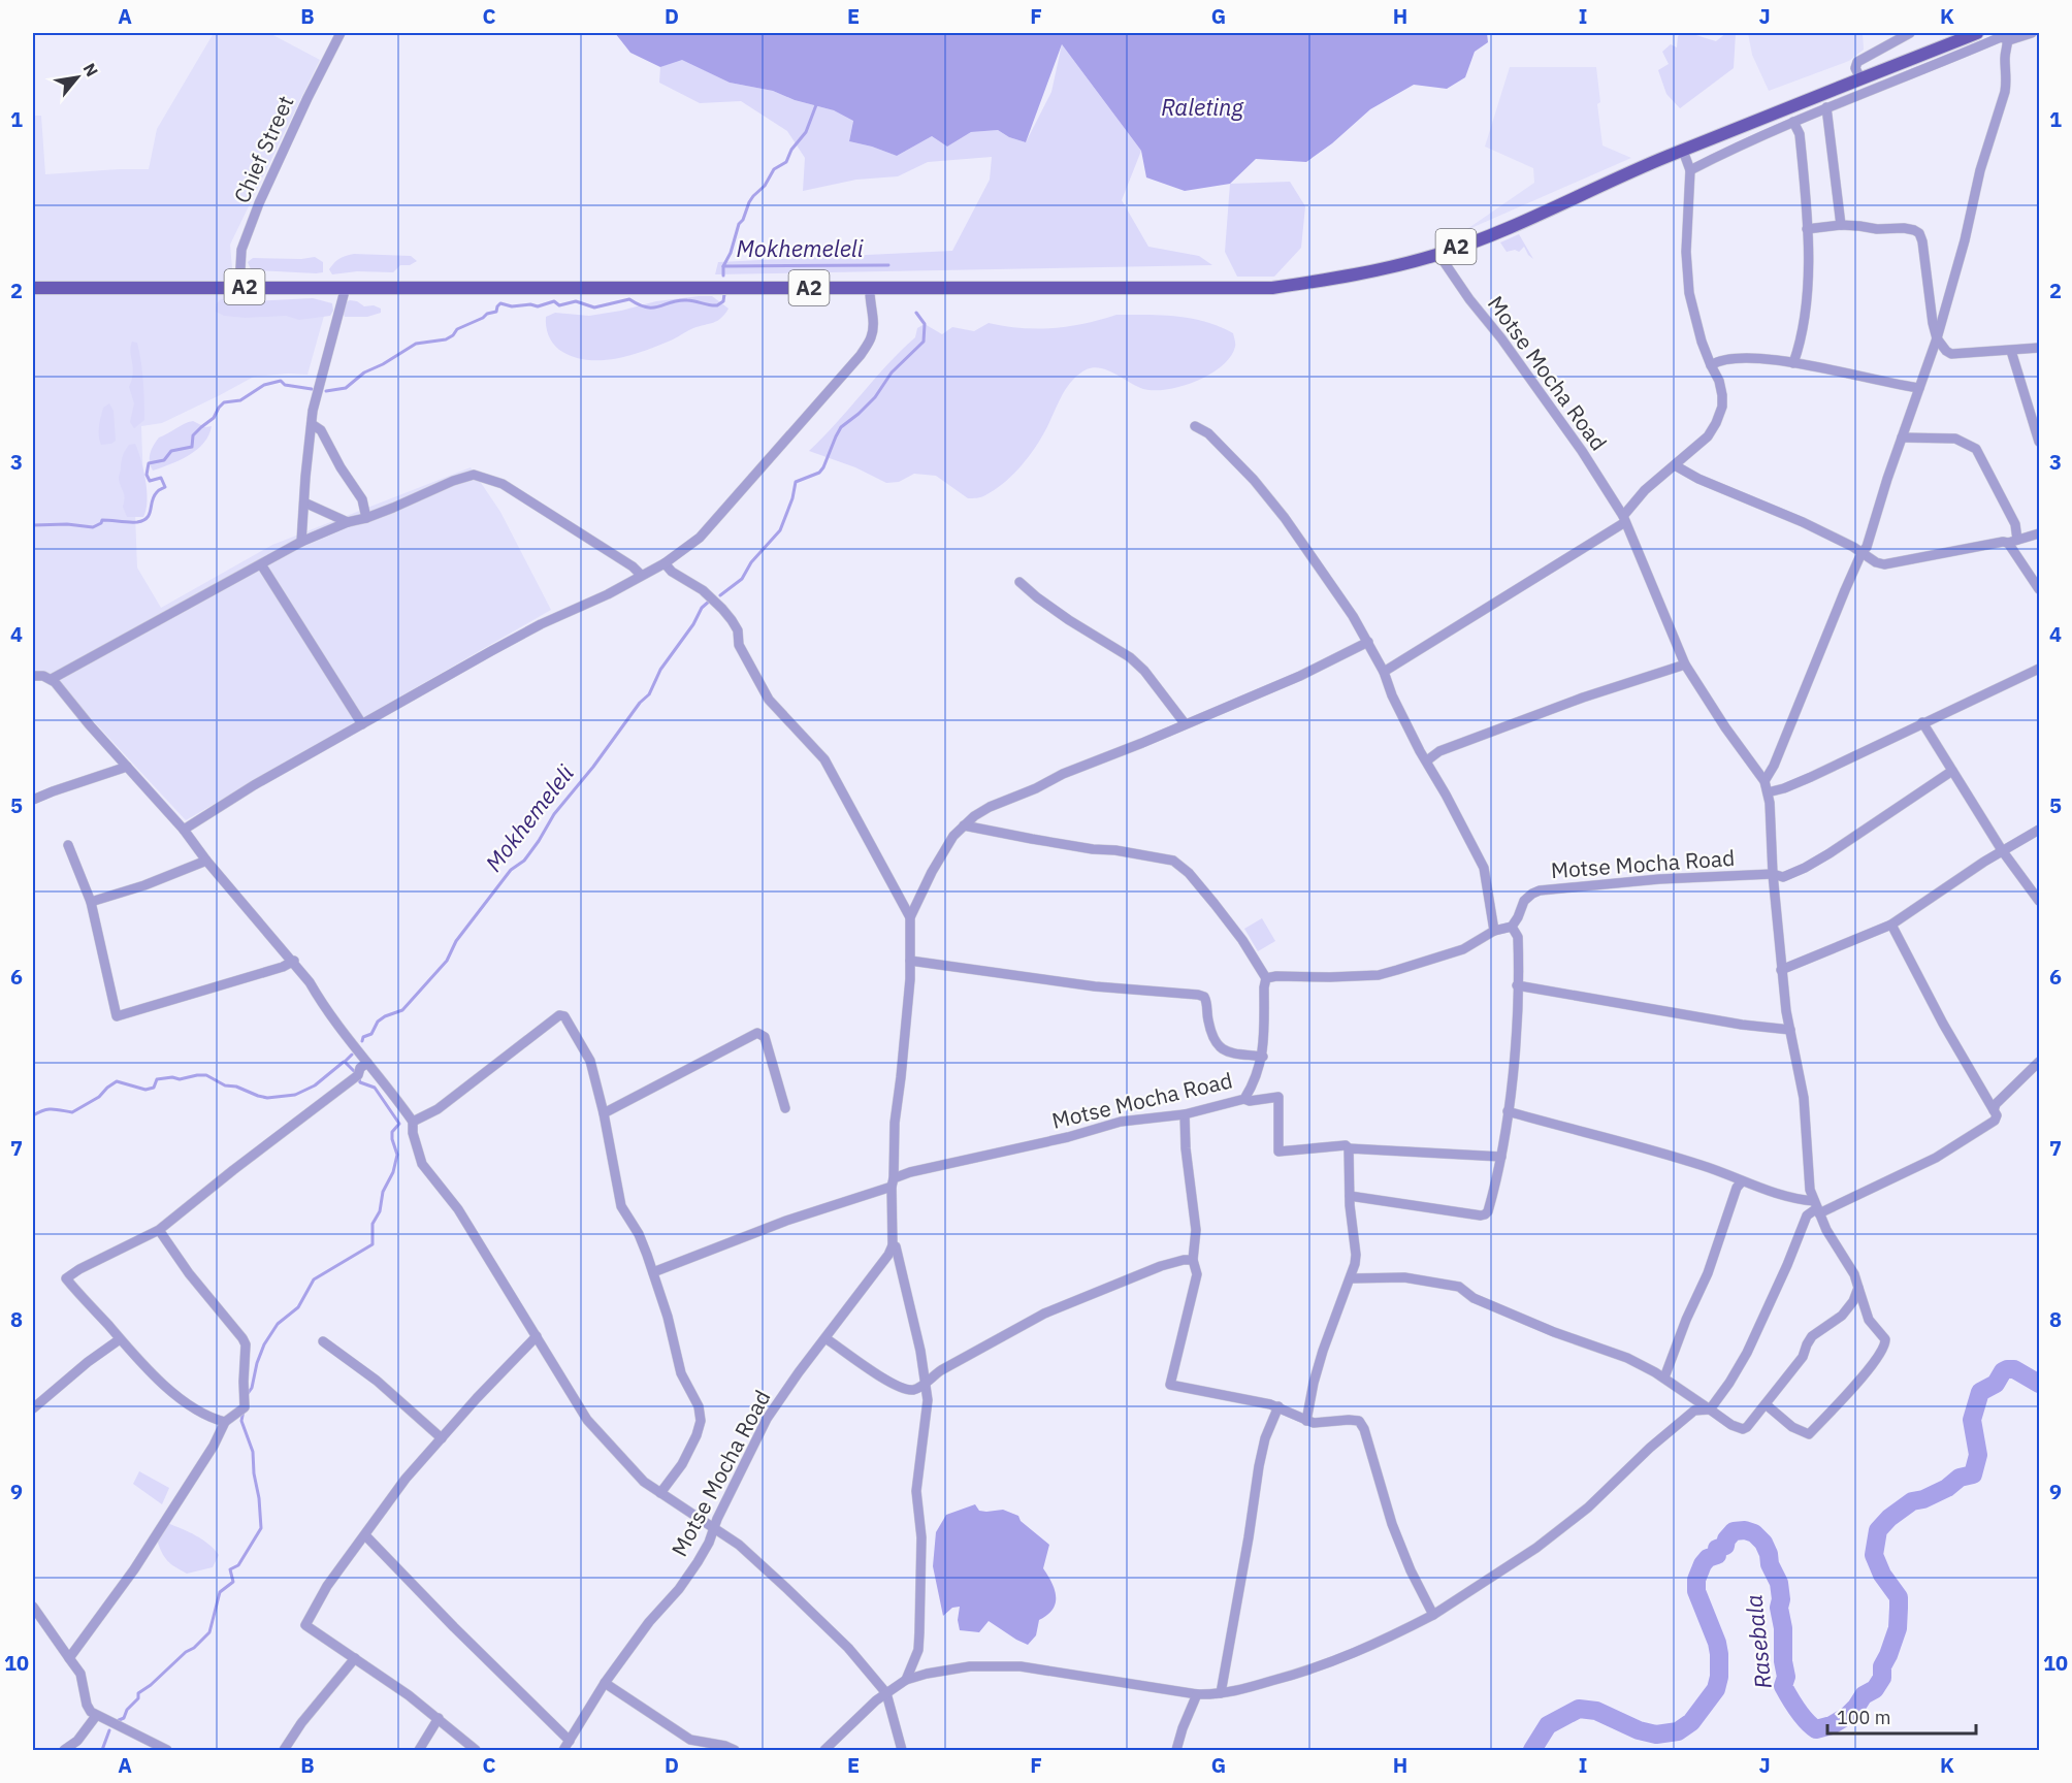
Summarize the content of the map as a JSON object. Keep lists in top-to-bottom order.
{
  "streets": {
    "main road": ["A2"],
    "street": ["Chief Street", "Motse Mocha Road"]
  },
  "crossings": [
    ["Chief Street", "A2"],
    ["A2", "Motse Mocha Road"]
  ],
  "water": ["Raleting", "Mokhemeleli", "Rasebala"],
  "scale_bar": "100 m",
  "north": "top right",
  "grid": {
    "columns": [
      "A",
      "B",
      "C",
      "D",
      "E",
      "F",
      "G",
      "H",
      "I",
      "J",
      "K"
    ],
    "rows": [
      "1",
      "2",
      "3",
      "4",
      "5",
      "6",
      "7",
      "8",
      "9",
      "10"
    ]
  }
}
